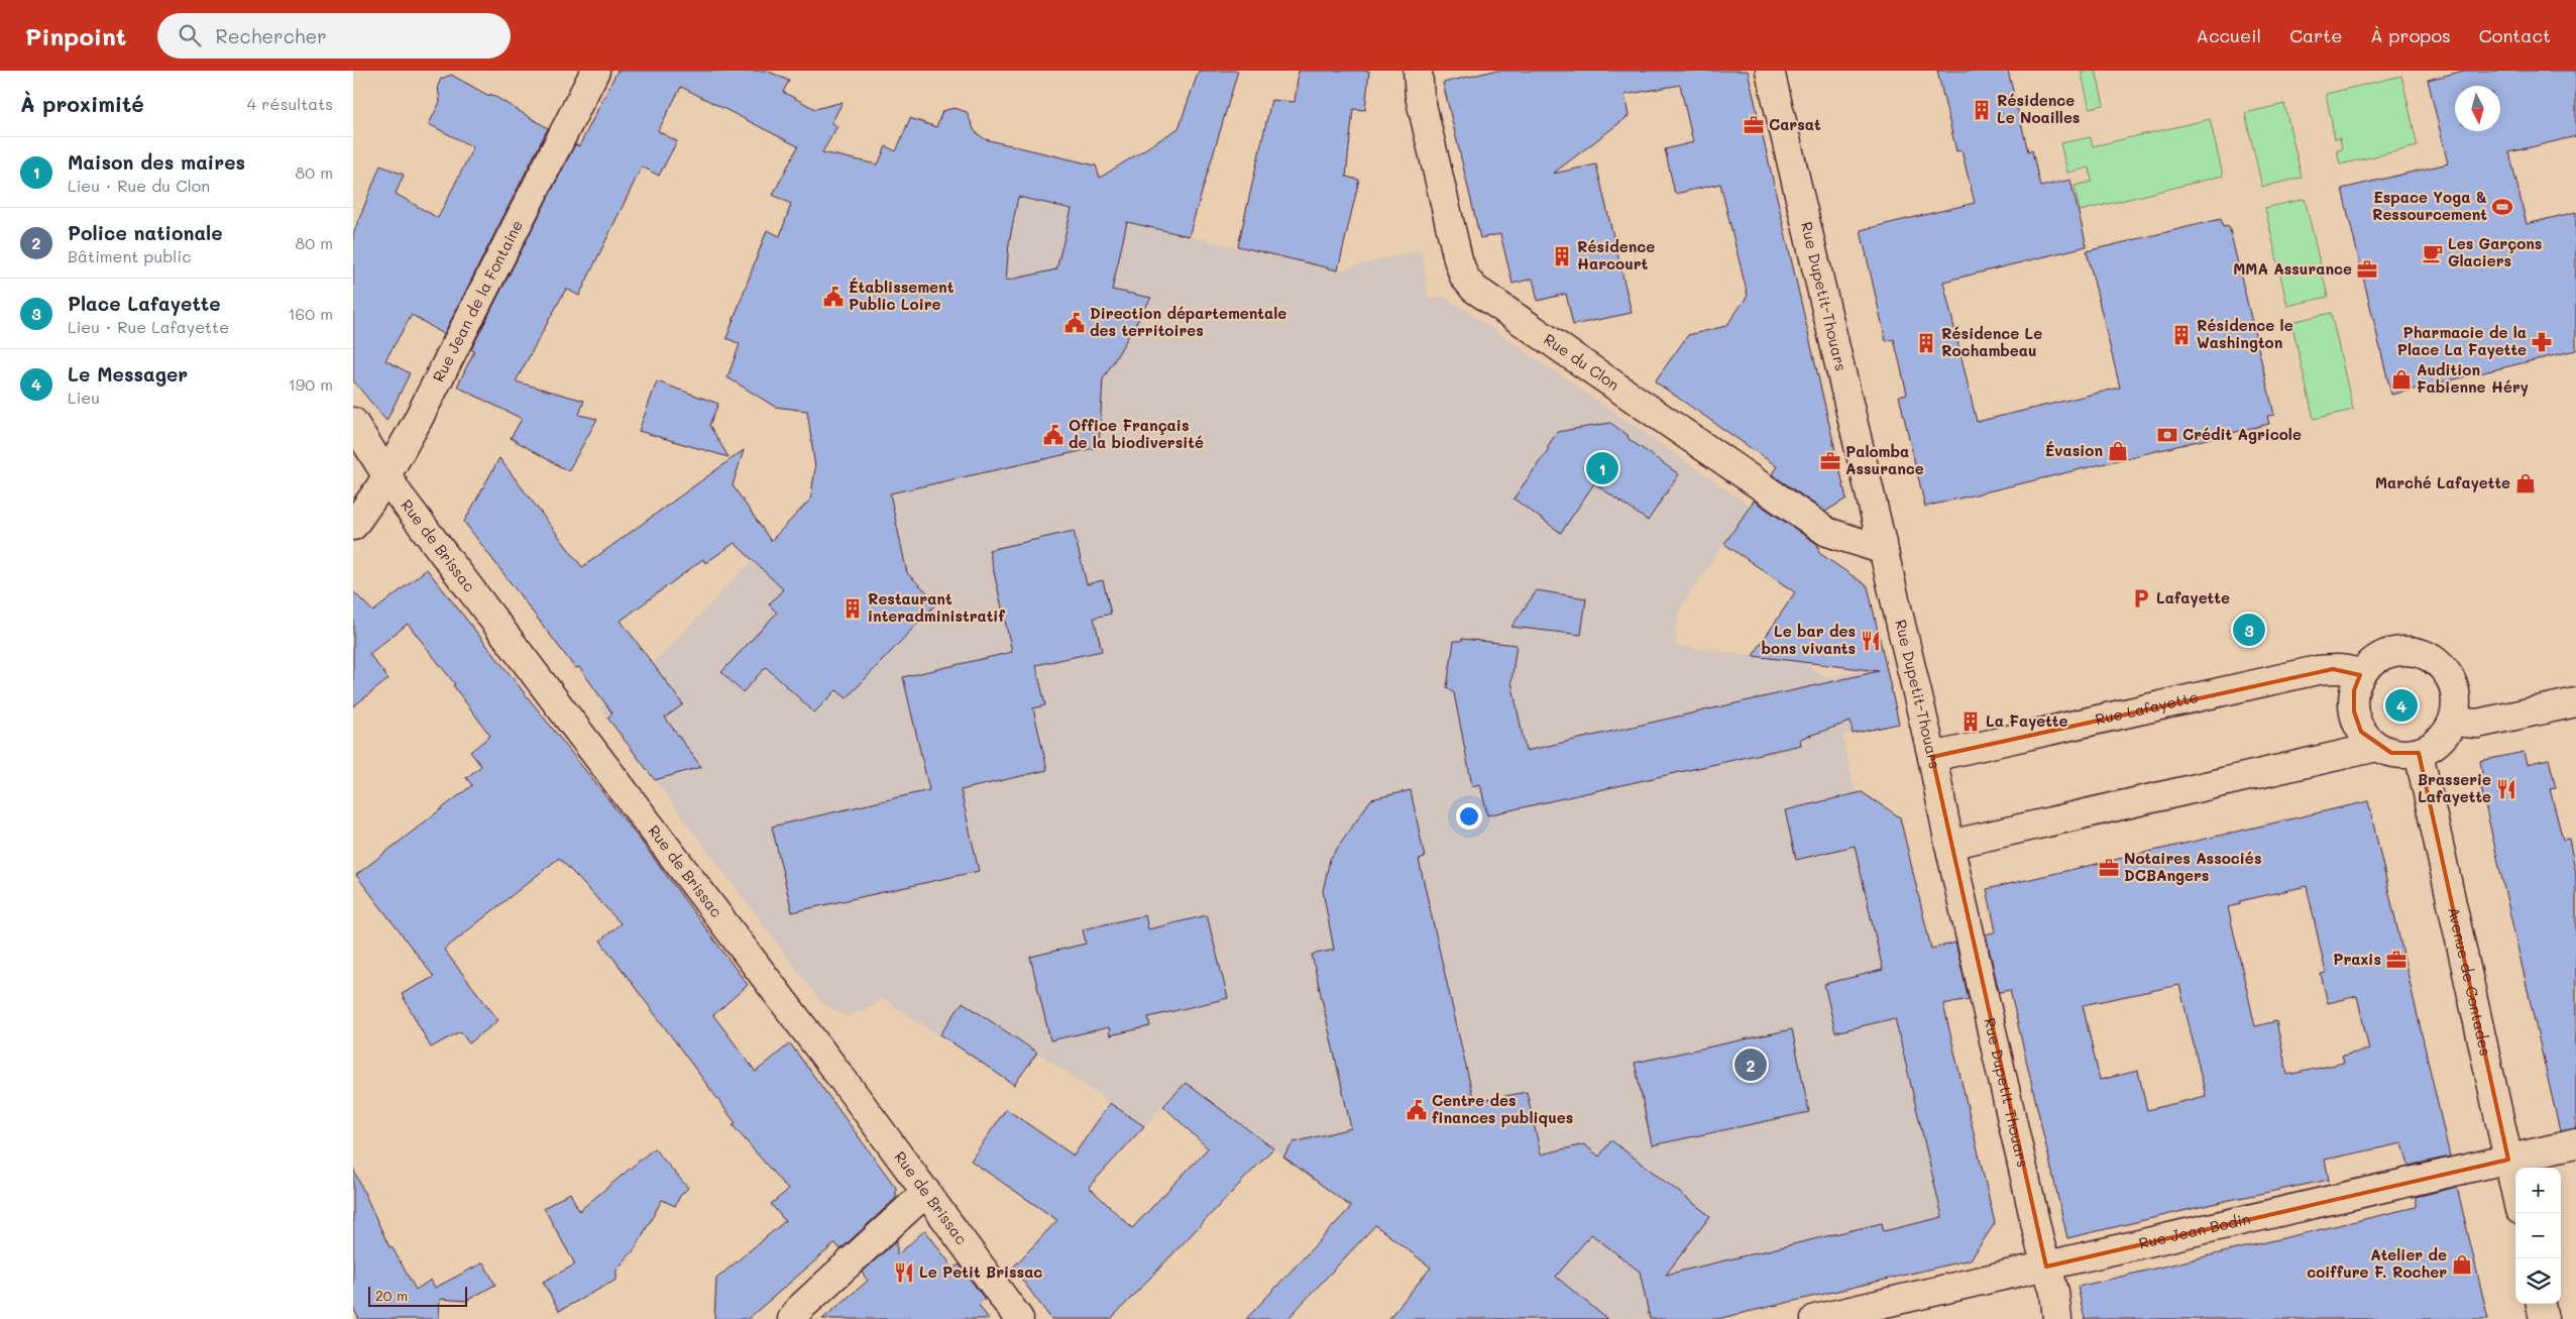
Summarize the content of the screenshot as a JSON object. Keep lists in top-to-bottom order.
{
  "streets": {
    "street": [
      "Rue Dupetit-Thouars",
      "Rue Jean de la Fontaine",
      "Rue du Clon",
      "Rue de Brissac",
      "Rue Lafayette",
      "Avenue de Contades",
      "Rue Jean Bodin"
    ]
  },
  "crossings": [
    ["Rue Dupetit-Thouars", "Rue du Clon"],
    ["Rue Dupetit-Thouars", "Rue Lafayette"],
    ["Rue Dupetit-Thouars", "Rue Jean Bodin"],
    ["Rue Jean de la Fontaine", "Rue de Brissac"],
    ["Rue Lafayette", "Avenue de Contades"],
    ["Avenue de Contades", "Rue Jean Bodin"]
  ],
  "places": {
    "building": [
      "Résidence Le Noailles",
      "Résidence Harcourt",
      "Résidence le Washington",
      "Résidence Le Rochambeau",
      "Restaurant interadministratif",
      "La Fayette"
    ],
    "office": [
      "Carsat",
      "MMA Assurance",
      "Palomba Assurance",
      "Notaires Associés DCBAngers",
      "Praxis"
    ],
    "sports": ["Espace Yoga & Ressourcement"],
    "cafe": ["Les Garçons Glaciers"],
    "public building": [
      "Établissement Public Loire",
      "Direction départementale des territoires",
      "Office Français de la biodiversité",
      "Centre des finances publiques"
    ],
    "pharmacy": ["Pharmacie de la Place La Fayette"],
    "shop": [
      "Audition Fabienne Héry",
      "Évasion",
      "Marché Lafayette",
      "Atelier de coiffure F. Rocher"
    ],
    "bank": ["Crédit Agricole"],
    "parking": ["Lafayette"],
    "restaurant": ["Le bar des bons vivants", "Brasserie Lafayette", "Le Petit Brissac"]
  },
  "scale_bar": "20 m",
  "north": "bottom",
  "page": {
    "header": "Pinpoint",
    "search": "Rechercher",
    "nav": [
      "Accueil",
      "Carte",
      "À propos",
      "Contact"
    ],
    "heading": ["À proximité", "4 résultats"],
    "list": [
      {
        "mark": "1",
        "name": "Maison des maires",
        "note": "Lieu · Rue du Clon",
        "value": "80 m"
      },
      {
        "mark": "2",
        "name": "Police nationale",
        "note": "Bâtiment public",
        "value": "80 m"
      },
      {
        "mark": "3",
        "name": "Place Lafayette",
        "note": "Lieu · Rue Lafayette",
        "value": "160 m"
      },
      {
        "mark": "4",
        "name": "Le Messager",
        "note": "Lieu",
        "value": "190 m"
      }
    ],
    "pins": [
      "1",
      "3",
      "4",
      "2"
    ],
    "map_buttons": ["+", "−"],
    "scale": "20 m"
  }
}
